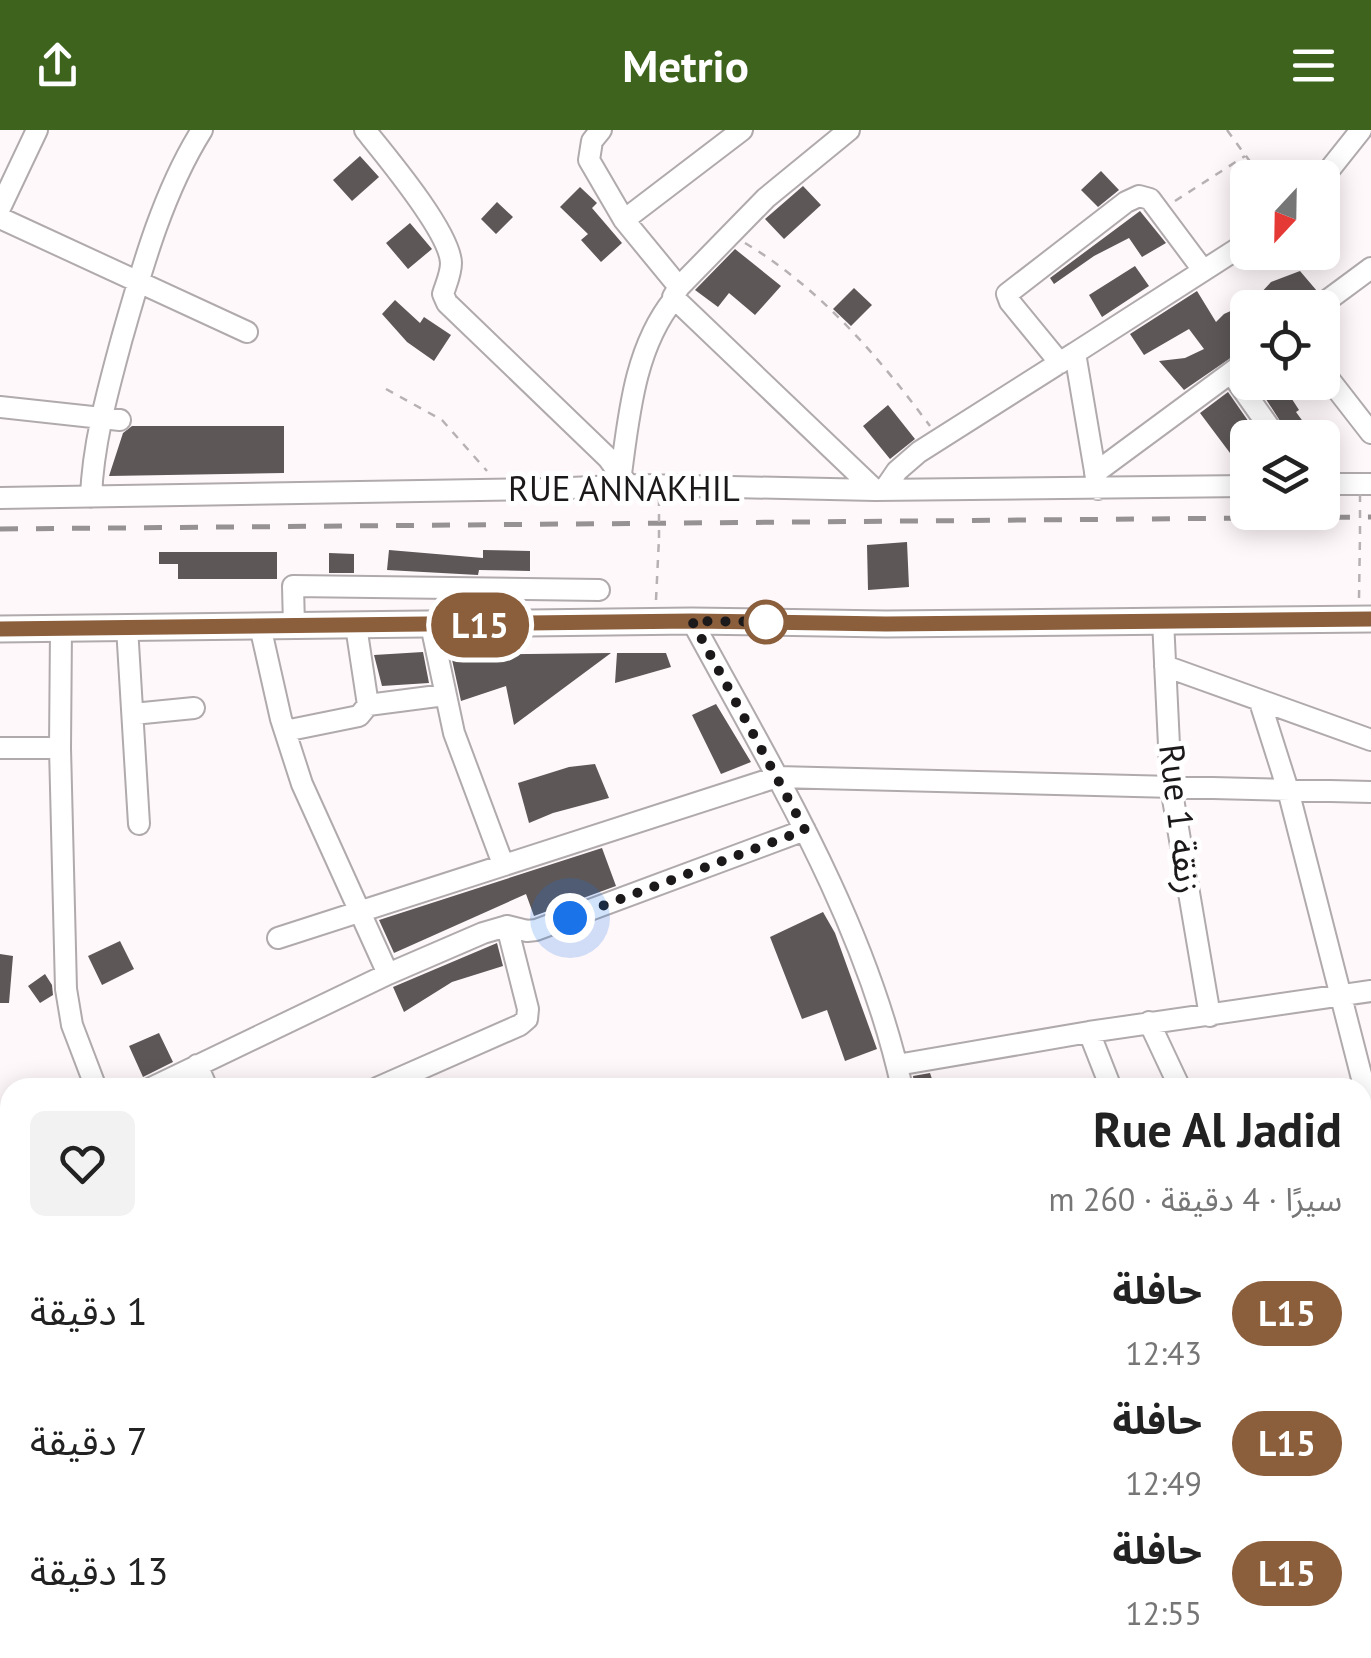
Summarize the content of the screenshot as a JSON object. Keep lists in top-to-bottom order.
{
  "streets": {
    "street": ["RUE ANNAKHIL", "Rue 1 زنقة"]
  },
  "lines": ["bus line L15"],
  "north": "bottom",
  "page": {
    "header": "Metrio",
    "on_map": "L15",
    "heading": ["Rue Al Jadid", "سيرًا · 4 دقيقة · 260 m"],
    "list": [
      {
        "mark": "L15",
        "name": "حافلة",
        "note": "12:43",
        "value": "1 دقيقة"
      },
      {
        "mark": "L15",
        "name": "حافلة",
        "note": "12:49",
        "value": "7 دقيقة"
      },
      {
        "mark": "L15",
        "name": "حافلة",
        "note": "12:55",
        "value": "13 دقيقة"
      }
    ]
  }
}
